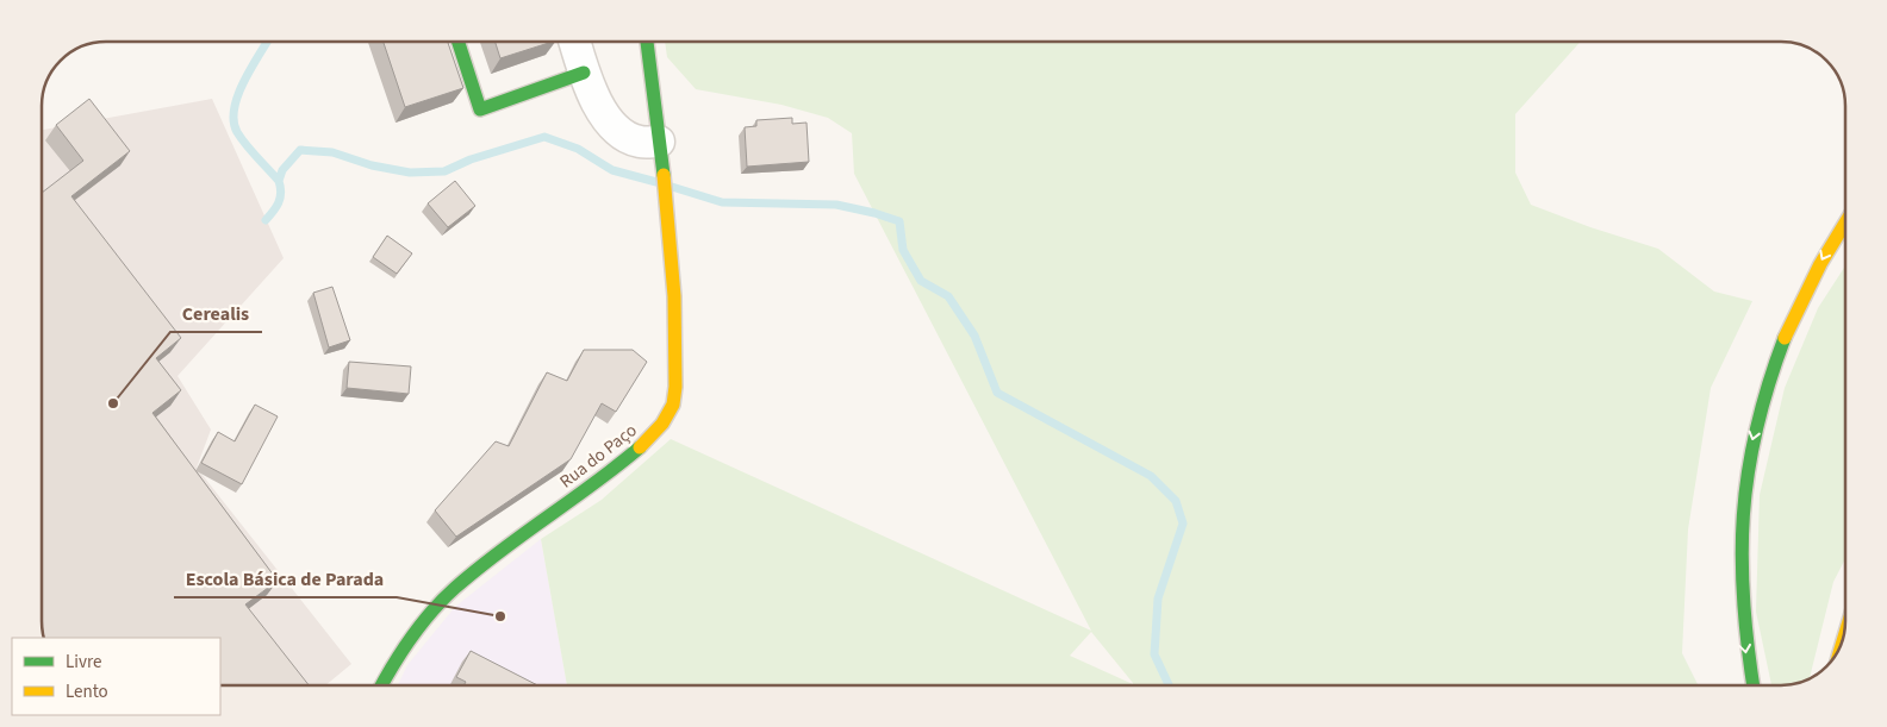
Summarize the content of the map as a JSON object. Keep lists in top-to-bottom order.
{
  "streets": {
    "main road": ["Rua do Paço"]
  },
  "places": ["Cerealis", "Escola Básica de Parada"],
  "legend": ["Livre", "Lento"]
}
